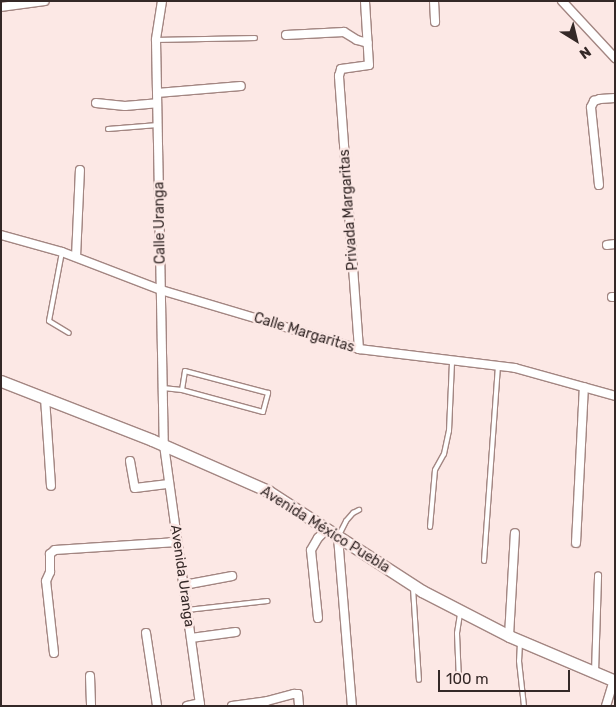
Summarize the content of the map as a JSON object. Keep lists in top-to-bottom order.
{
  "streets": {
    "main road": ["Avenida México Puebla"],
    "street": [
      "Privada Margaritas",
      "Calle Uranga",
      "Calle Margaritas",
      "Avenida Uranga"
    ]
  },
  "crossings": [
    ["Privada Margaritas", "Calle Margaritas"],
    ["Calle Uranga", "Calle Margaritas"],
    ["Calle Uranga", "Avenida México Puebla"],
    ["Calle Uranga", "Avenida Uranga"],
    ["Avenida México Puebla", "Avenida Uranga"]
  ],
  "scale_bar": "100 m",
  "north": "bottom right"
}
